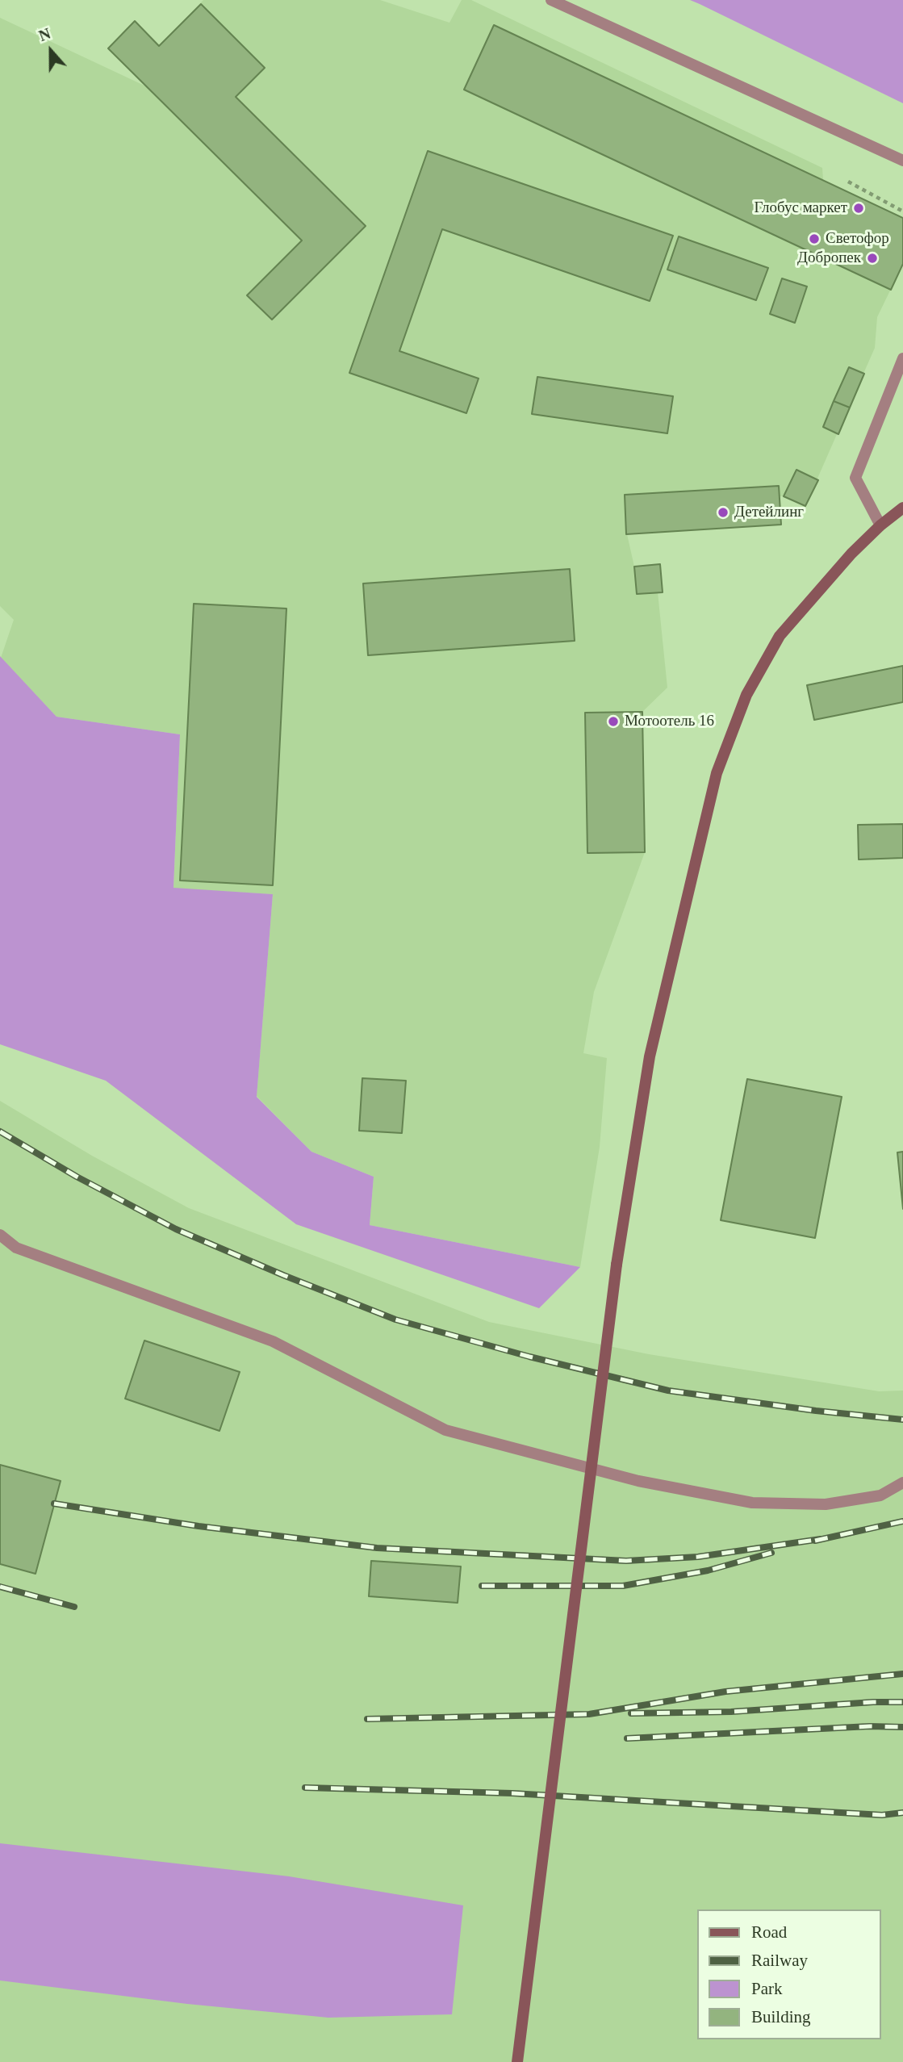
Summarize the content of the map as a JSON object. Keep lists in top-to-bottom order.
{
  "places": [
    "Глобус маркет",
    "Светофор",
    "Добропек",
    "Детейлинг",
    "Мотоотель 16"
  ],
  "legend": [
    "Road",
    "Railway",
    "Park",
    "Building"
  ],
  "north": "top"
}
